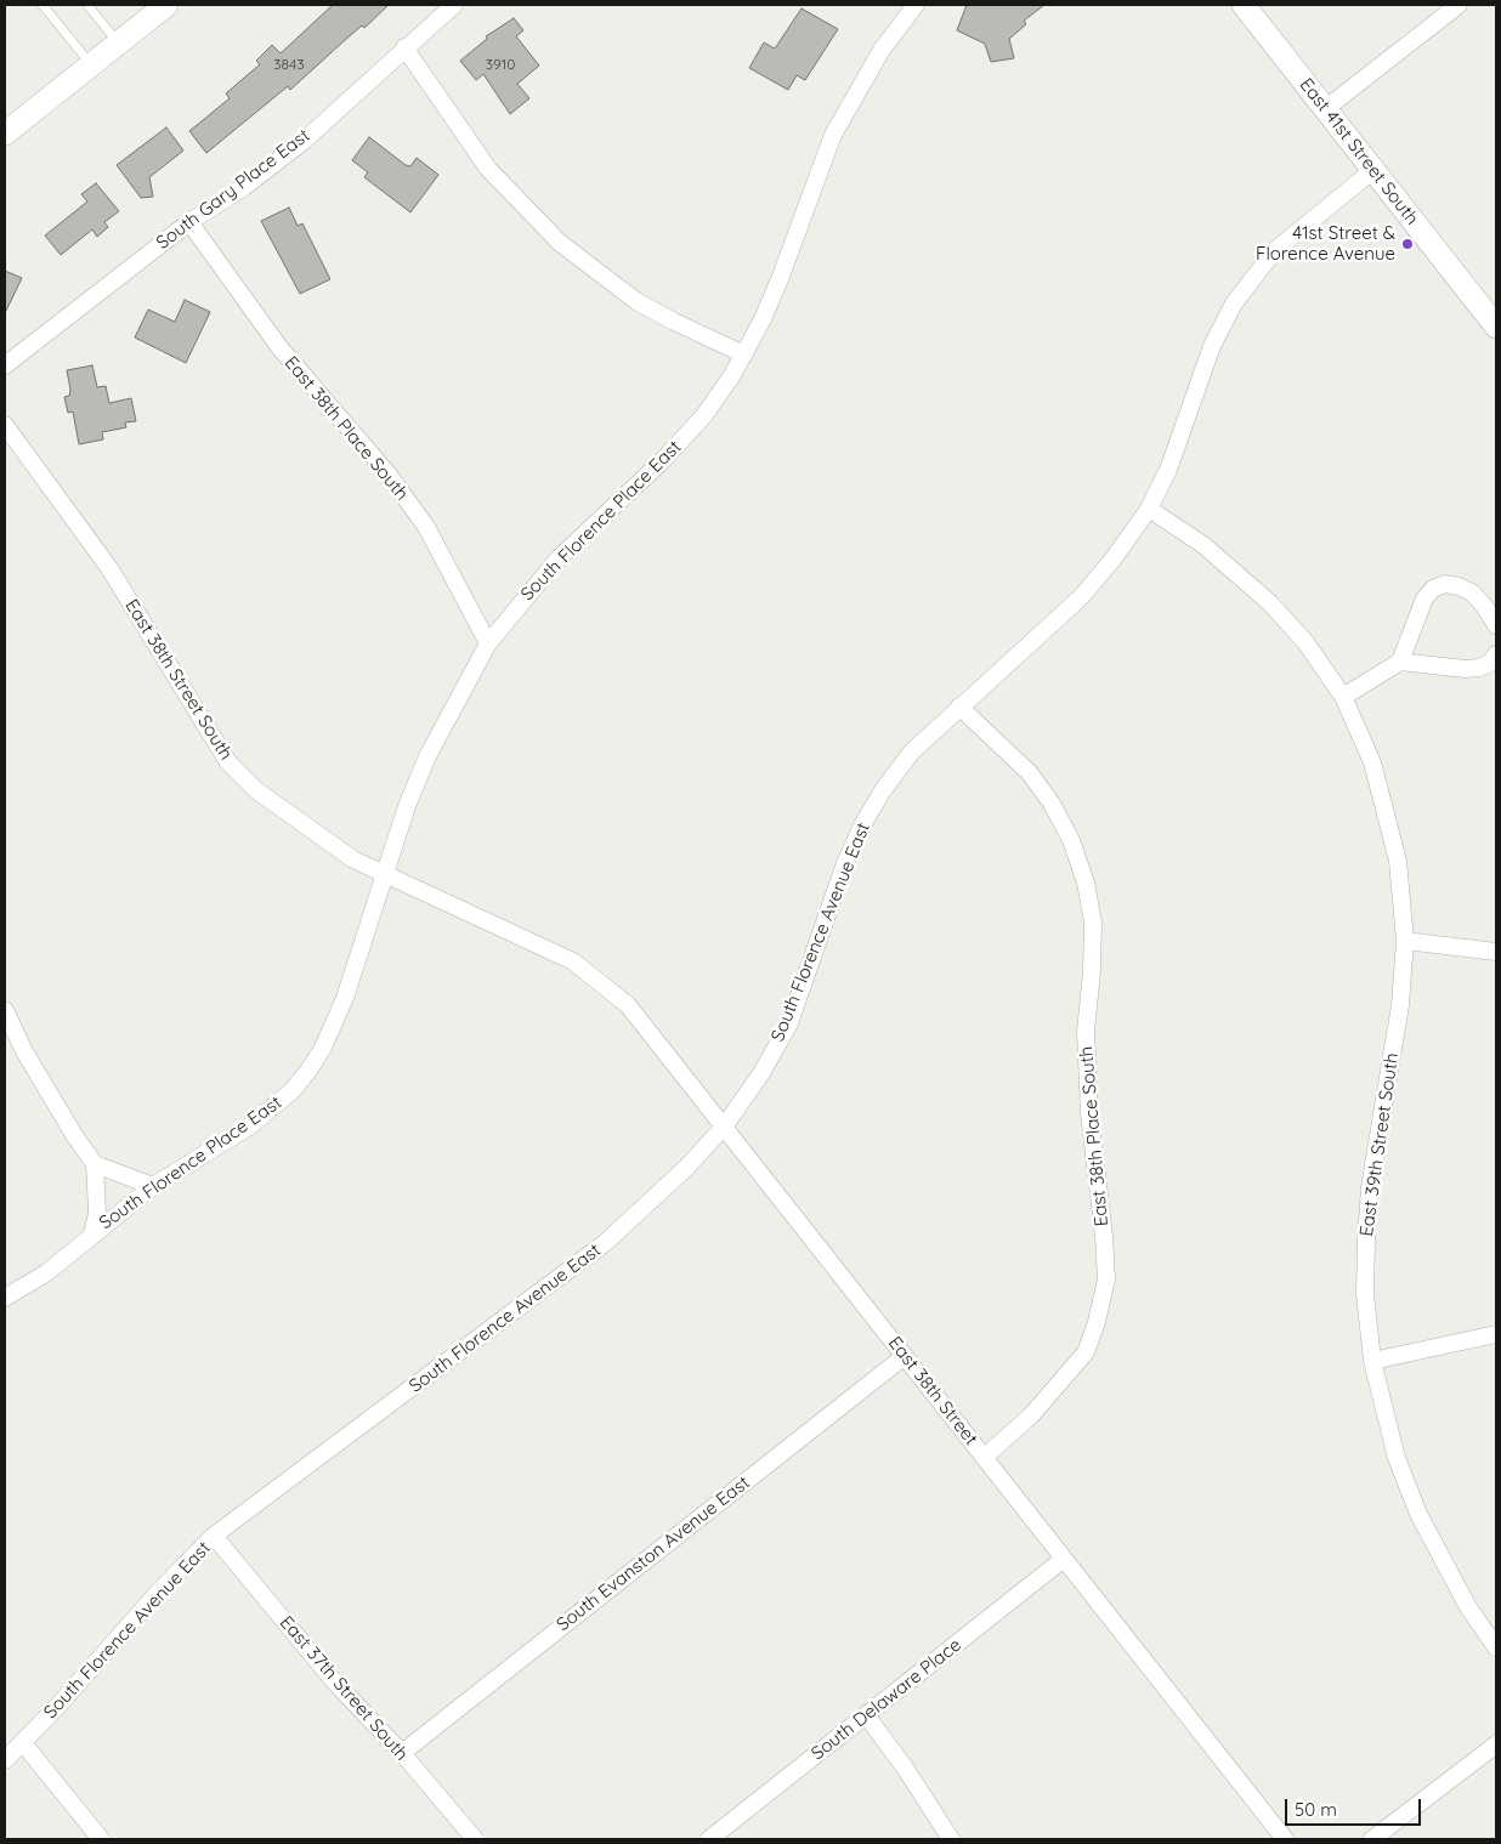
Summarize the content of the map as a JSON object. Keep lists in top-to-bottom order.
{
  "streets": {
    "main road": ["East 41st Street South"],
    "street": [
      "South Gary Place East",
      "East 38th Place South",
      "South Florence Place East",
      "East 38th Street South",
      "South Florence Avenue East",
      "East 39th Street South",
      "East 38th Street",
      "South Evanston Avenue East",
      "East 37th Street South",
      "South Delaware Place"
    ]
  },
  "crossings": [
    ["East 41st Street South", "South Florence Avenue East"],
    ["South Gary Place East", "East 38th Place South"],
    ["East 38th Place South", "South Florence Place East"],
    ["East 38th Place South", "South Florence Avenue East"],
    ["East 38th Place South", "East 38th Street"],
    ["South Florence Place East", "East 38th Street South"],
    ["East 38th Street South", "East 38th Street"],
    ["South Florence Avenue East", "East 39th Street South"],
    ["South Florence Avenue East", "East 38th Street"],
    ["South Florence Avenue East", "East 37th Street South"],
    ["East 38th Street", "South Evanston Avenue East"],
    ["East 38th Street", "South Delaware Place"],
    ["South Evanston Avenue East", "East 37th Street South"]
  ],
  "places": ["41st Street & Florence Avenue"],
  "house_numbers": ["3843", "3910"],
  "scale_bar": "50 m"
}
